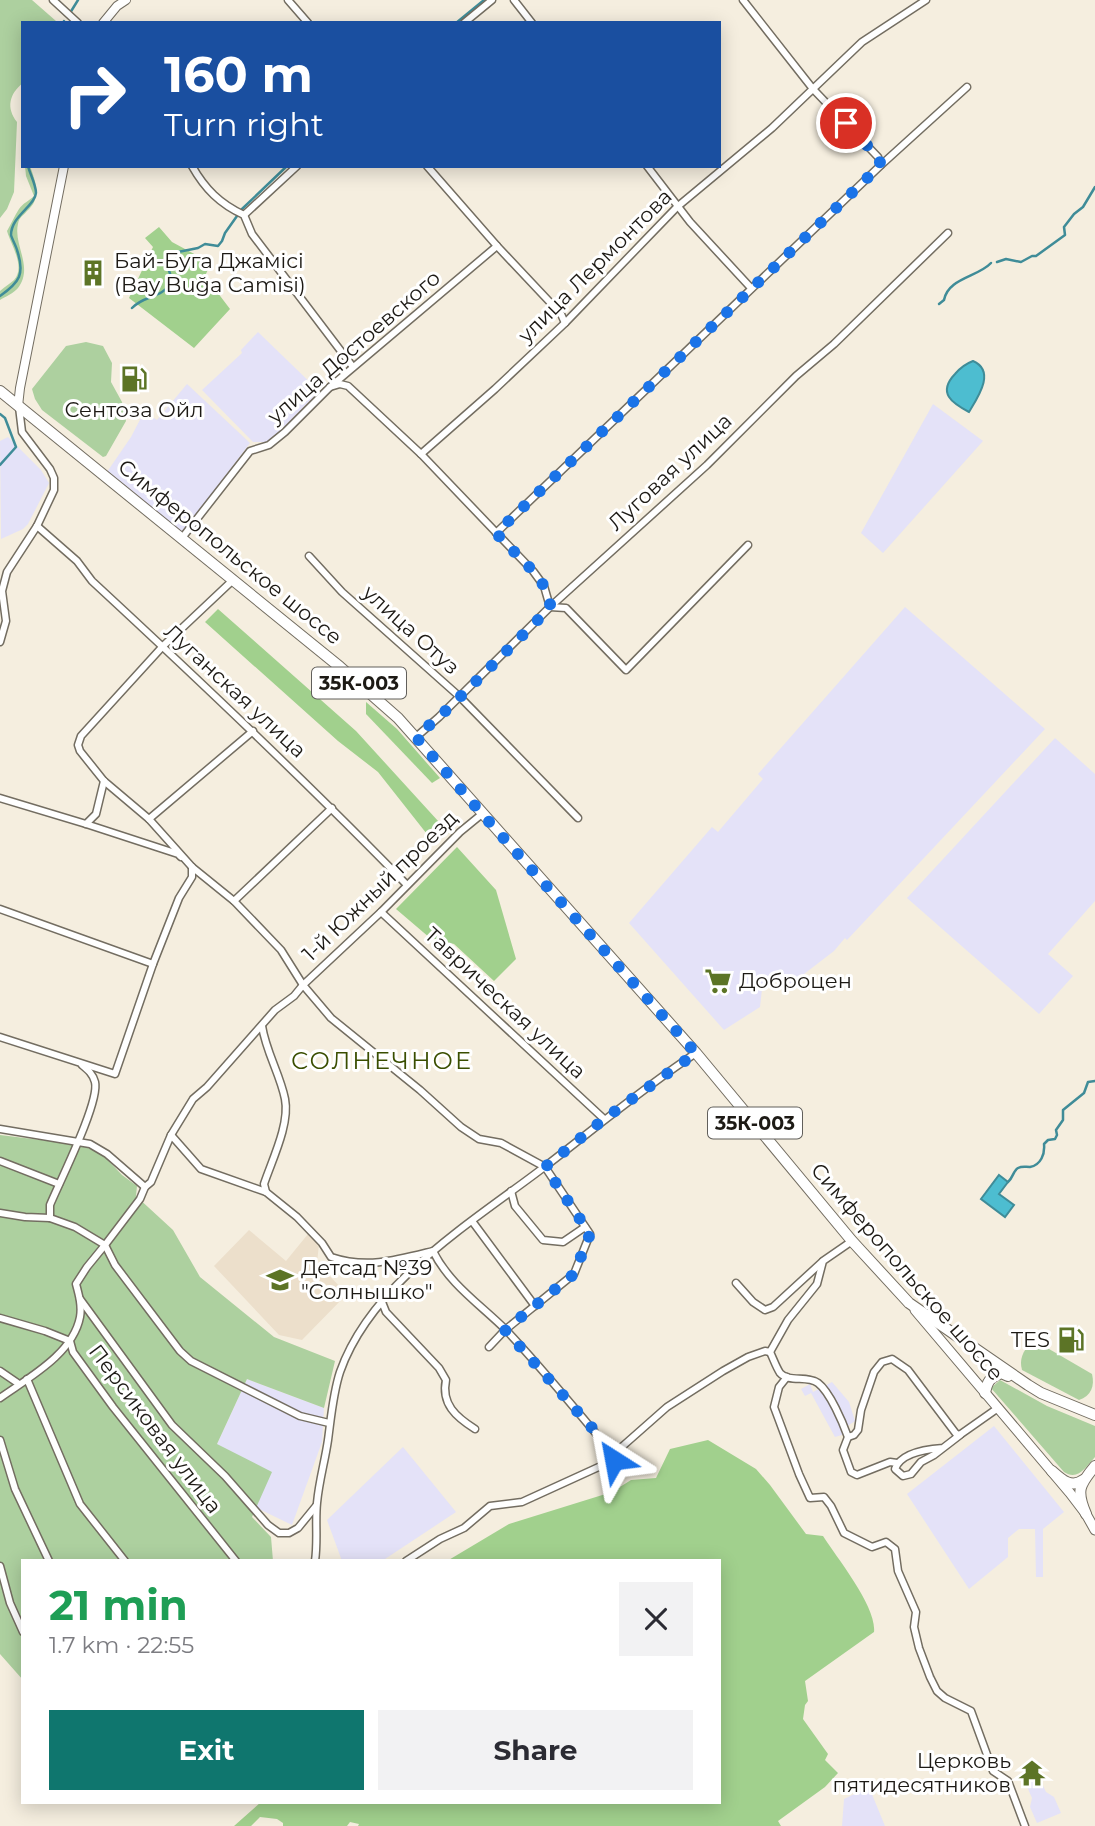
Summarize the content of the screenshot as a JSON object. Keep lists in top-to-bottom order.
{
  "streets": {
    "main road": ["Симферопольское шоссе", "35К-003"],
    "street": [
      "улица Лермонтова",
      "улица Достоевского",
      "Луговая улица",
      "улица Отуз",
      "Луганская улица",
      "1-й Южный проезд",
      "Таврическая улица",
      "Персиковая улица"
    ]
  },
  "crossings": [
    ["улица Достоевского", "Симферопольское шоссе"],
    ["Луговая улица", "Симферопольское шоссе"],
    ["Луговая улица", "улица Отуз"],
    ["Симферопольское шоссе", "35К-003"],
    ["Симферопольское шоссе", "1-й Южный проезд"],
    ["Луганская улица", "1-й Южный проезд"],
    ["1-й Южный проезд", "Таврическая улица"]
  ],
  "districts": ["СОЛНЕЧНОЕ"],
  "places": {
    "building": ["Бай-Буга Джамісі (Bay Buğa Camisi)"],
    "fuel station": ["Сентоза Ойл", "TES"],
    "supermarket": ["Доброцен"],
    "school or university": ["Детсад №39 \"Солнышко\""],
    "temple": ["Церковь пятидесятников"]
  },
  "page": {
    "turn": ["160 m", "Turn right"],
    "heading": ["21 min", "1.7 km · 22:55"],
    "buttons": ["Exit", "Share"]
  }
}
